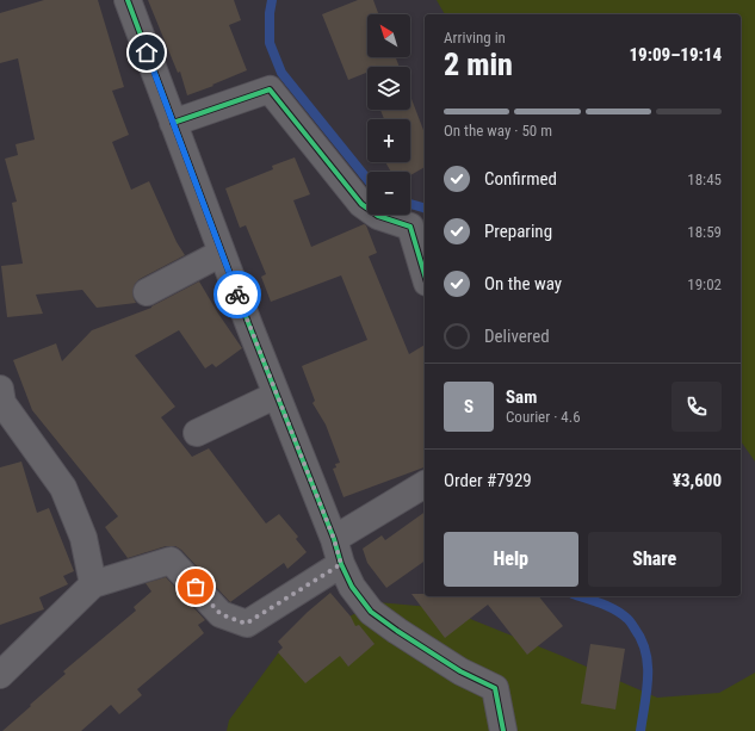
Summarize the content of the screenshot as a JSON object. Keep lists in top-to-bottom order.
{
  "north": "top left",
  "page": {
    "map_buttons": ["+", "−"],
    "heading": ["2 min", "Arriving in", "19:09–19:14"],
    "panel": [
      "Sam",
      "Courier · 4.6",
      "Order #7929",
      "¥3,600"
    ],
    "bar": "On the way · 50 m",
    "list": [
      ["Confirmed", "18:45"],
      ["Preparing", "18:59"],
      ["On the way", "19:02"],
      "Delivered"
    ],
    "round": "S",
    "buttons": ["Help", "Share"]
  }
}
